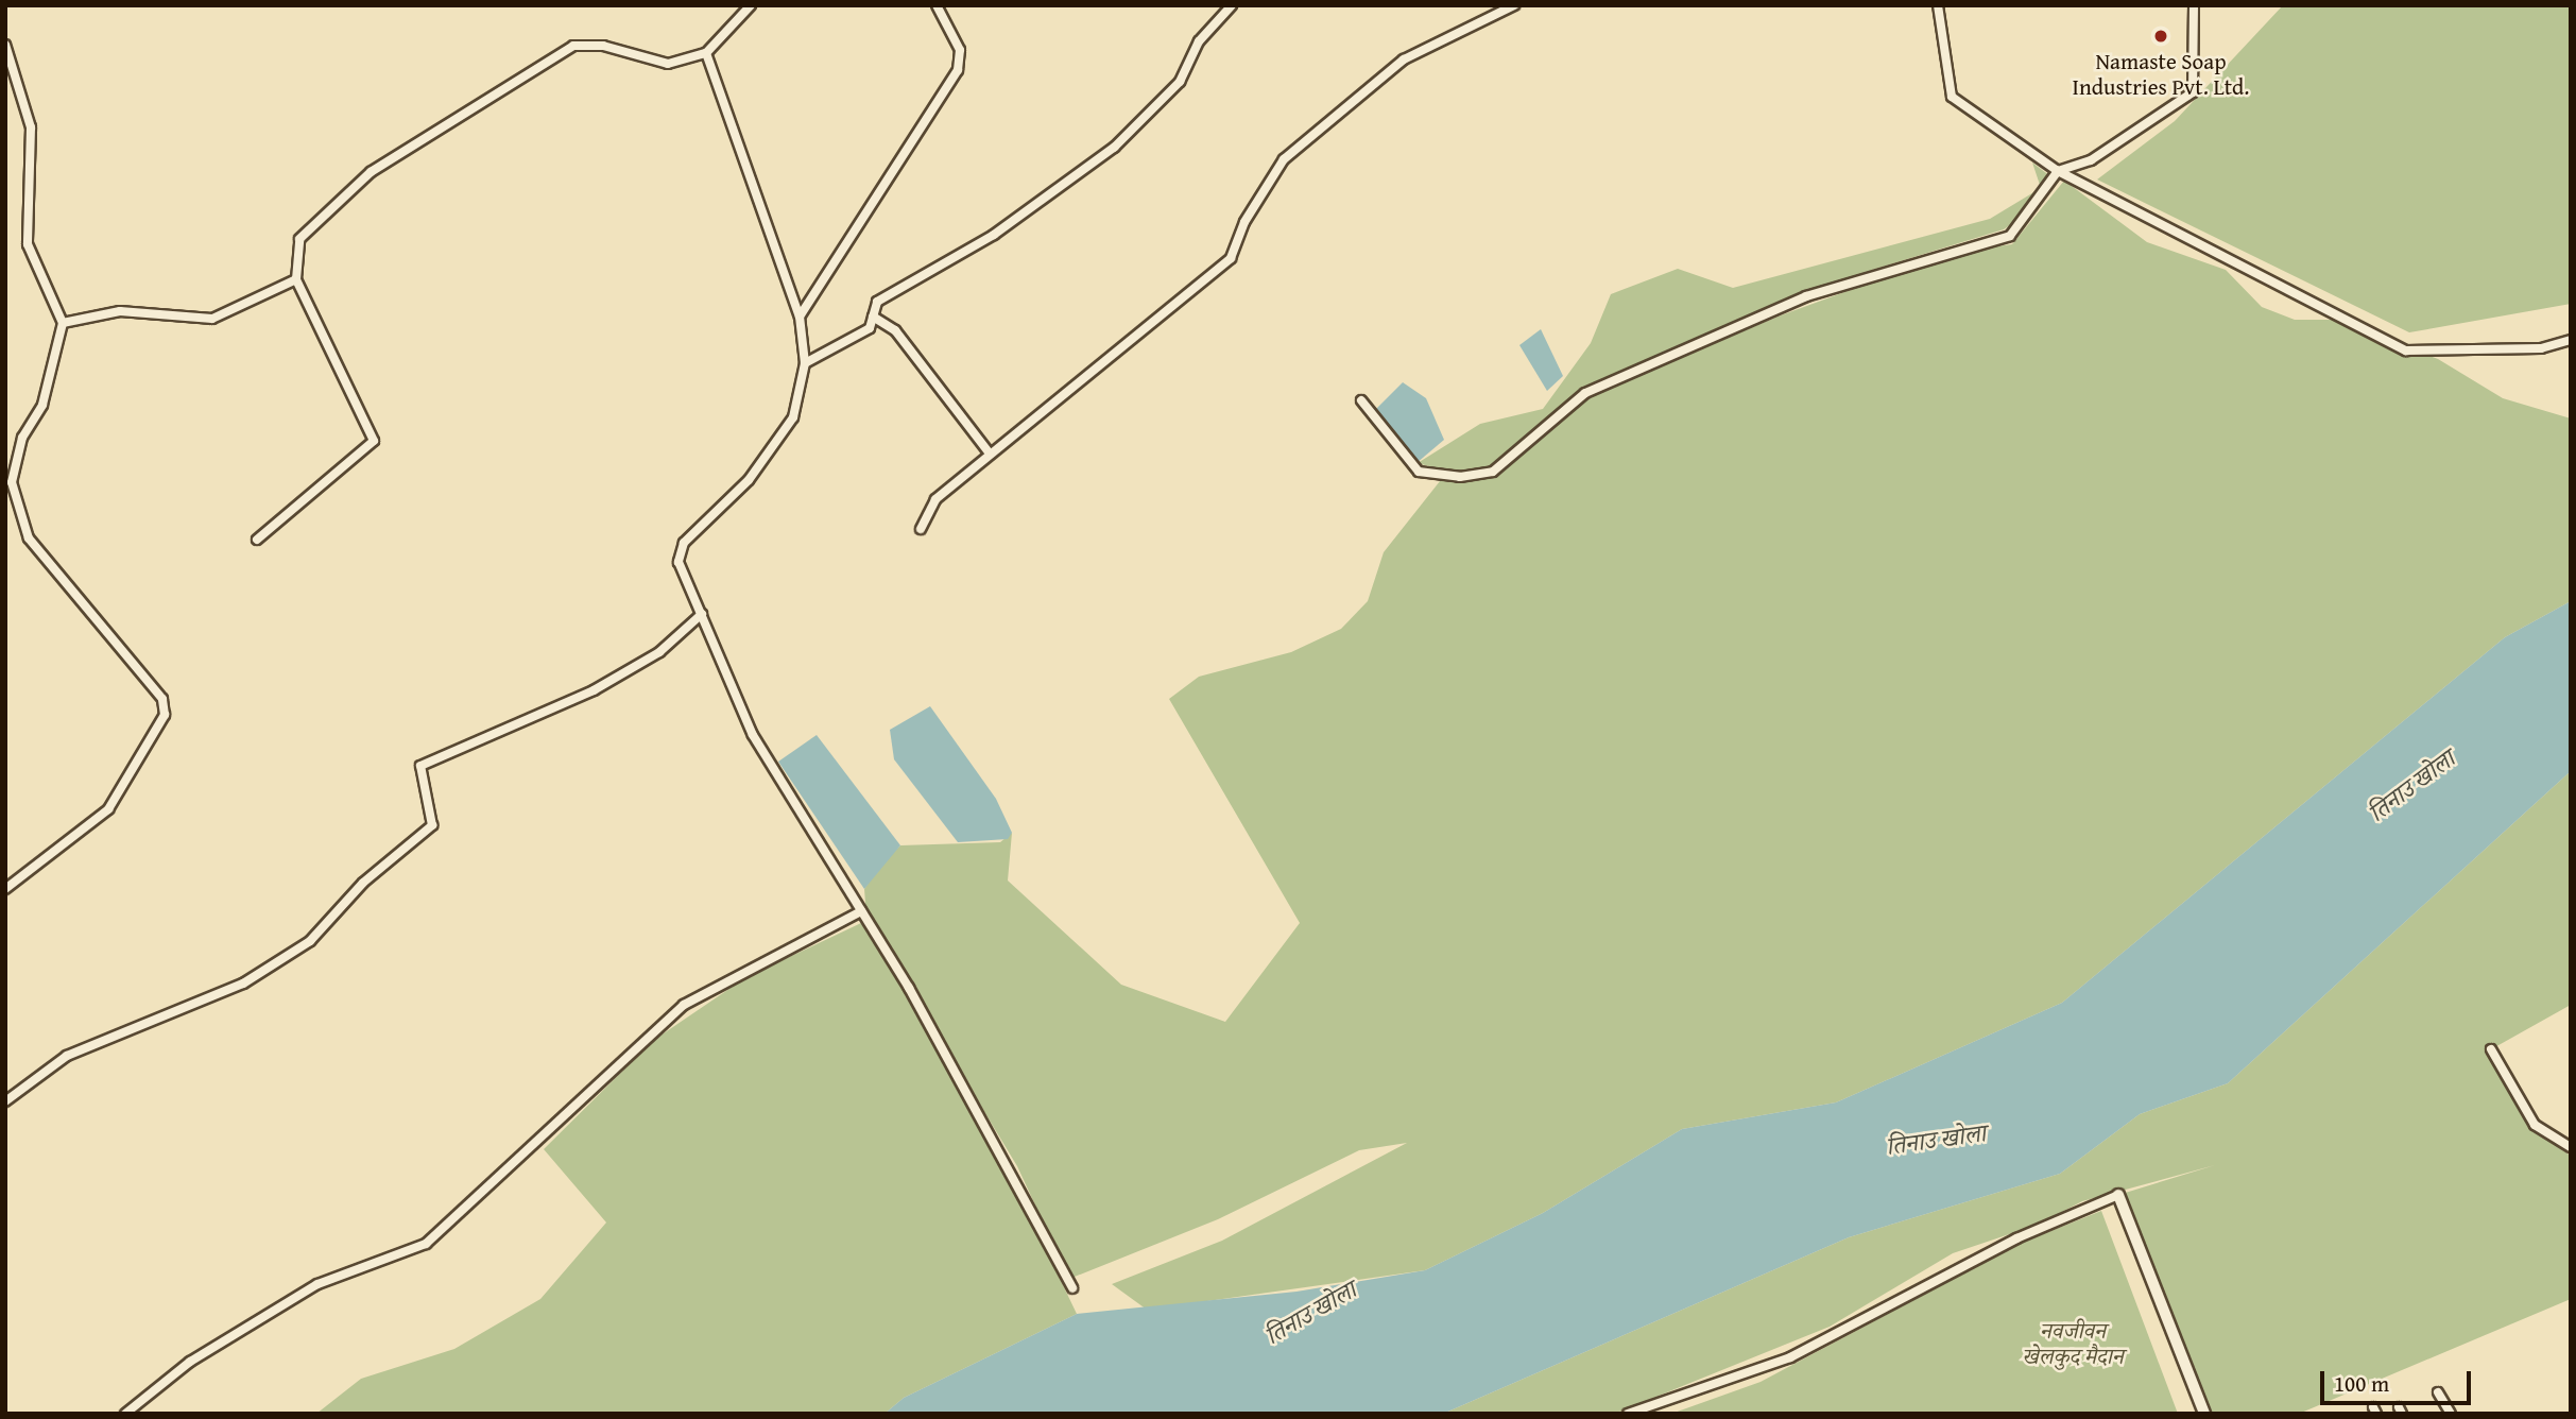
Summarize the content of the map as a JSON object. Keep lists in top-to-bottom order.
{
  "water": ["तिनाउ खोला"],
  "parks": ["नवजीवन खेलकुद मैदान"],
  "places": ["Namaste Soap Industries Pvt. Ltd."],
  "scale_bar": "100 m"
}
